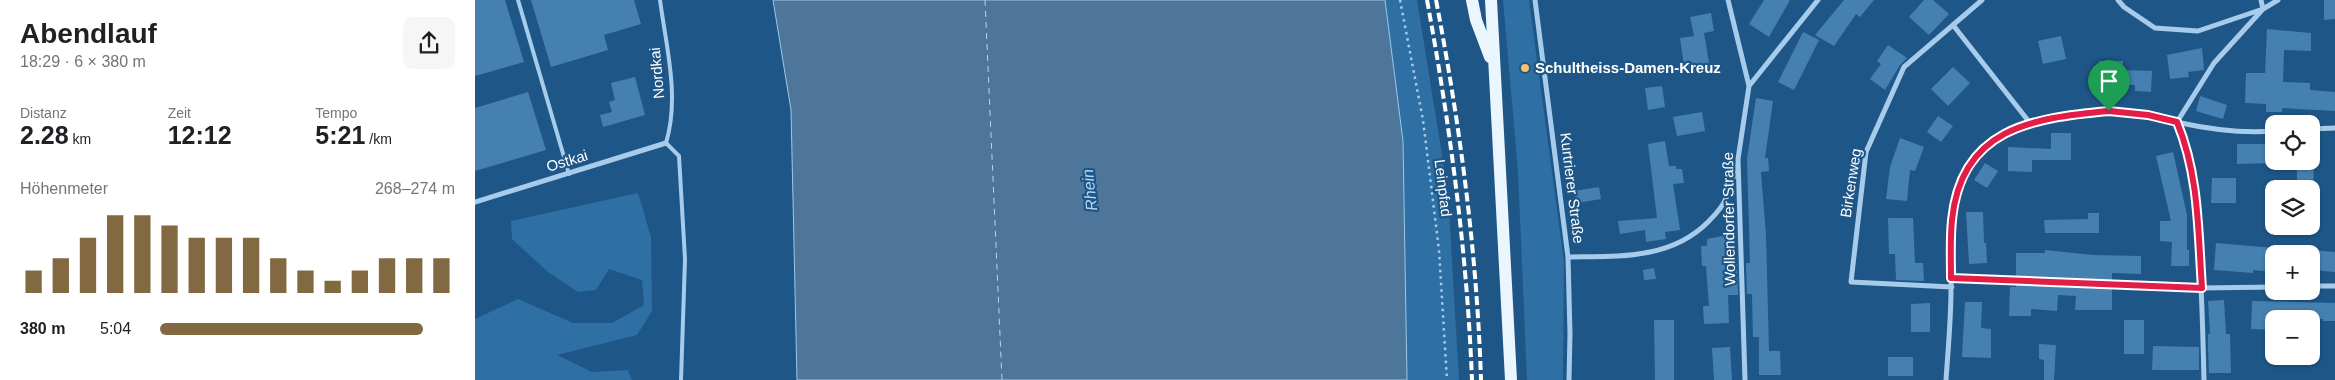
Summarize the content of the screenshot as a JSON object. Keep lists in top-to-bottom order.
{
  "streets": {
    "street": [
      "Ostkai",
      "Birkenweg",
      "Kurtrierer Straße",
      "Wollendorfer Straße"
    ],
    "lane": ["Nordkai"],
    "path": ["Leinpfad"]
  },
  "crossings": [
    ["Nordkai", "Ostkai"]
  ],
  "water": ["Rhein"],
  "places": ["Schultheiss-Damen-Kreuz"],
  "page": {
    "heading": ["Abendlauf", "18:29 · 6 × 380 m"],
    "stats": [
      ["Distanz", "2.28 km"],
      ["Zeit", "12:12"],
      ["Tempo", "5:21 /km"]
    ],
    "map_buttons": ["+", "−"],
    "chart": ["Höhenmeter", "268–274 m"],
    "list": [
      {
        "name": "380 m",
        "note": "5:04"
      }
    ]
  }
}
